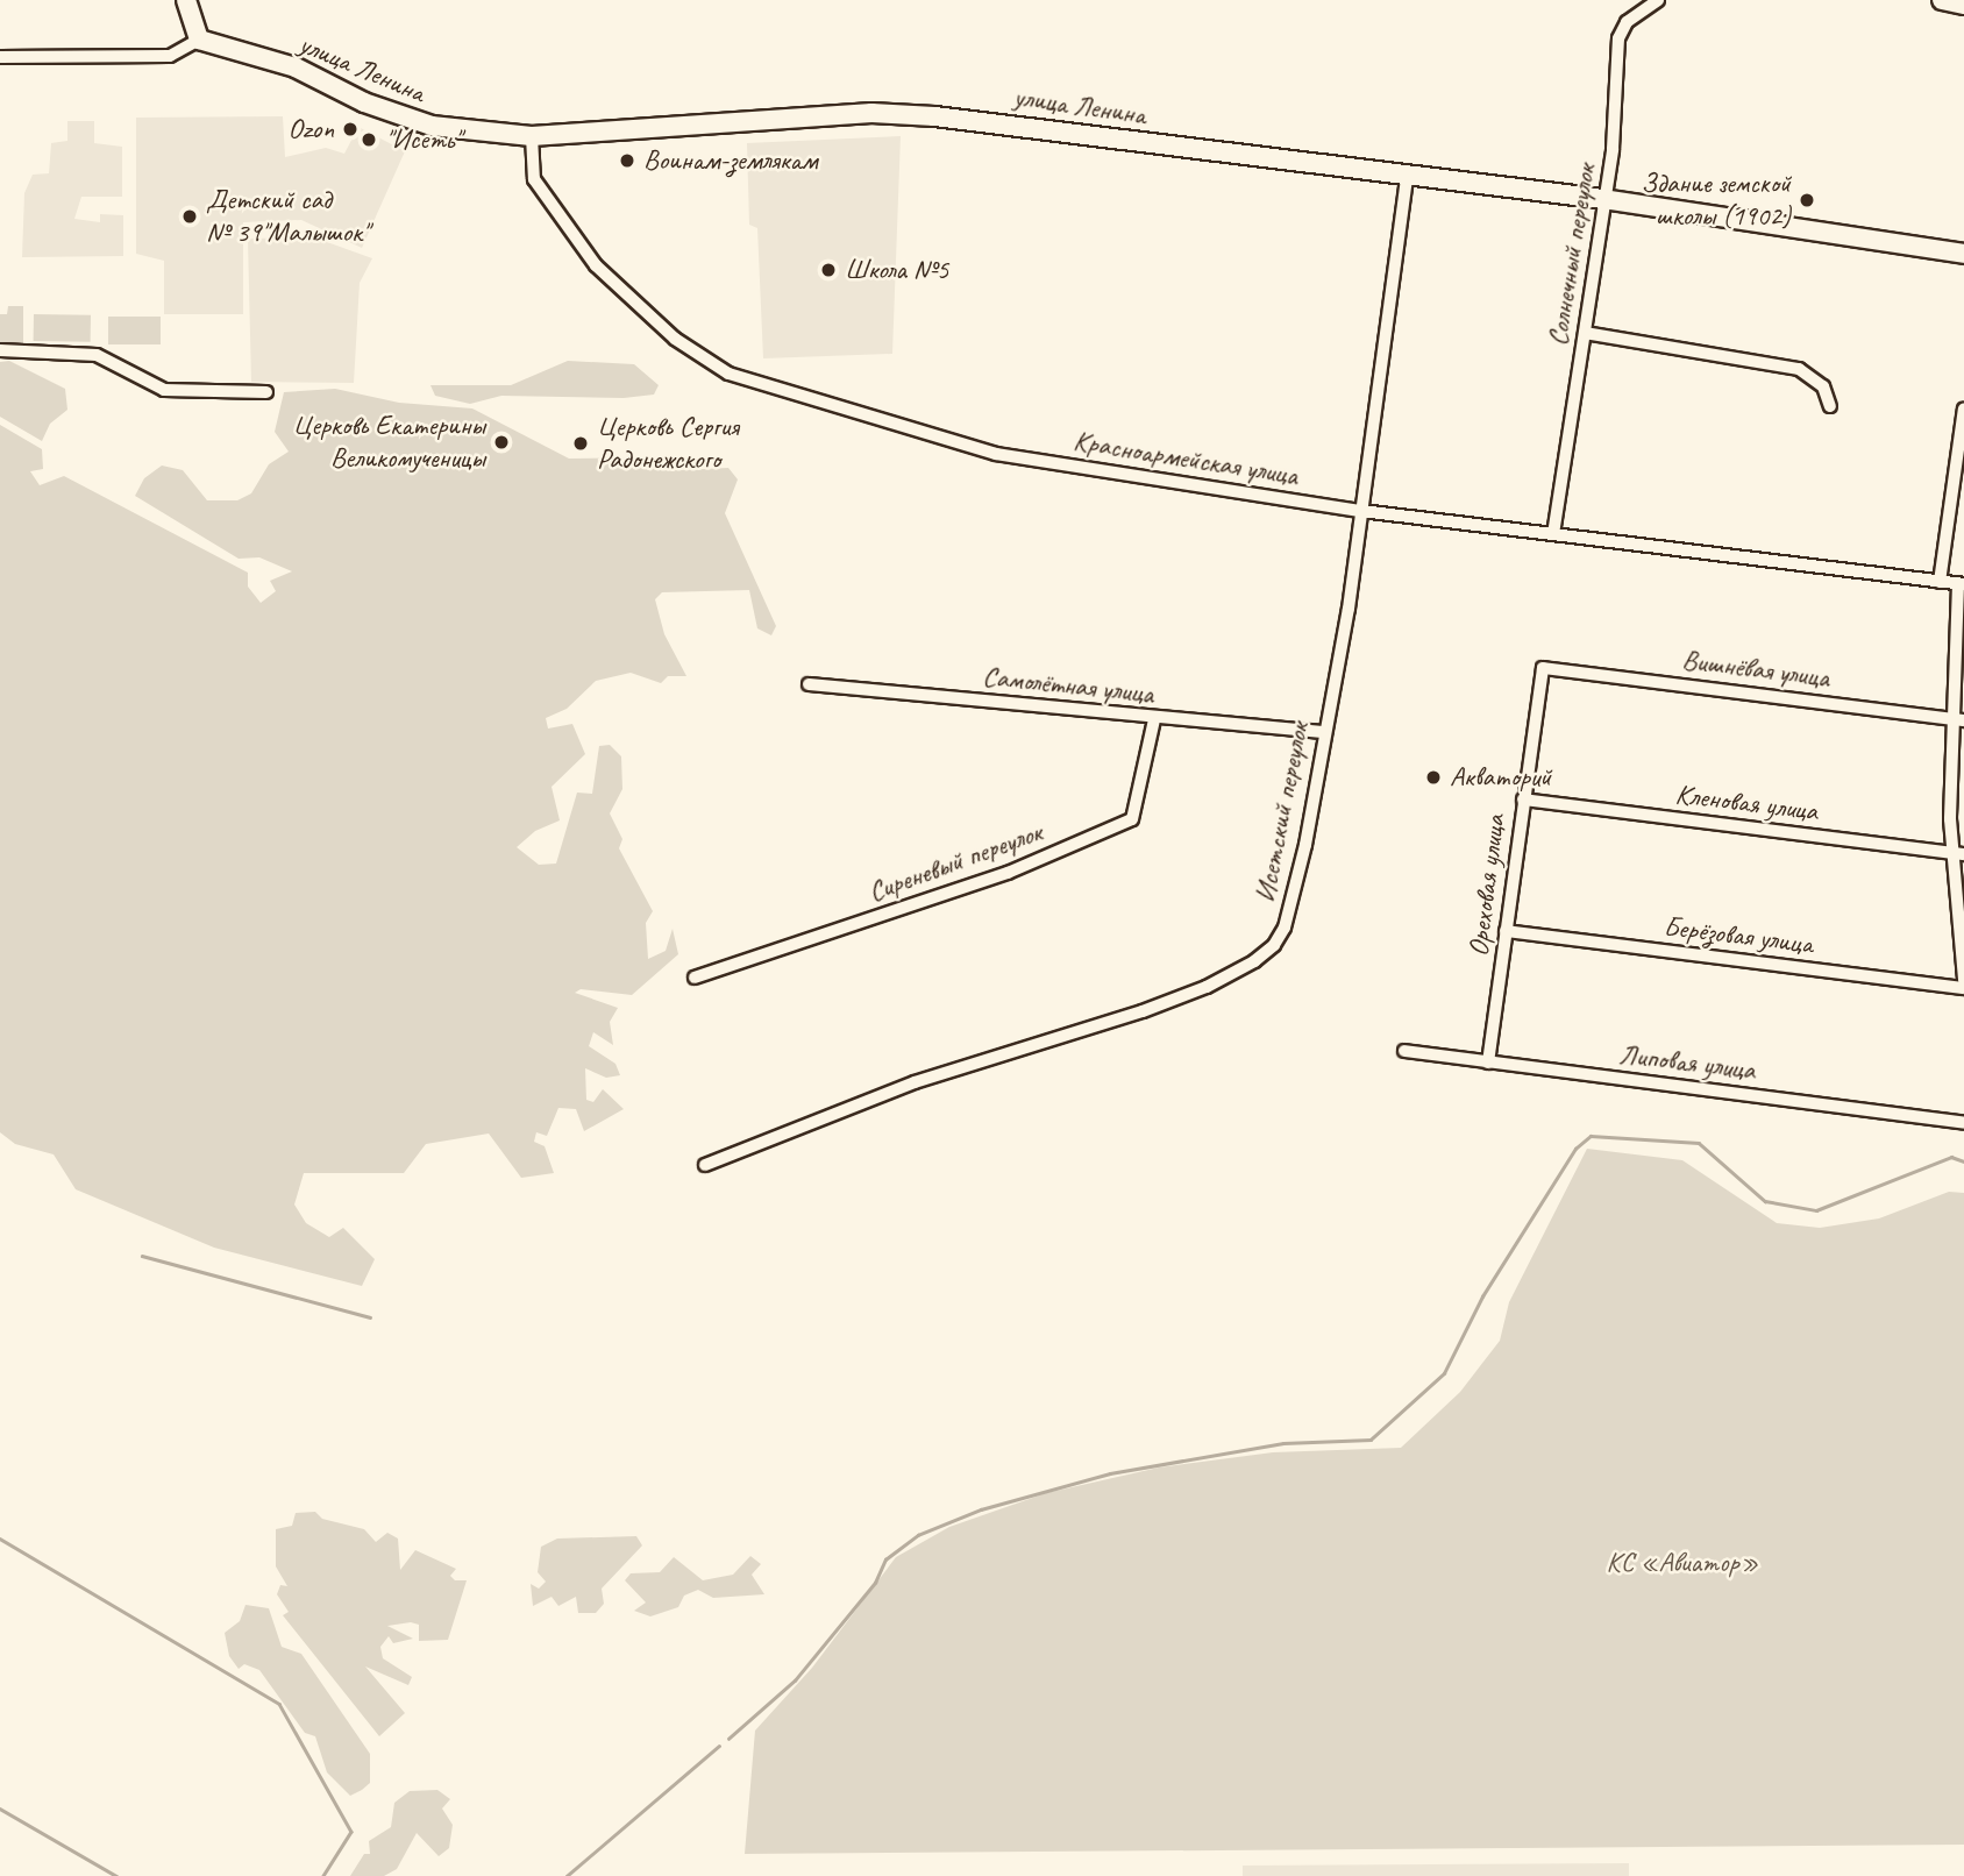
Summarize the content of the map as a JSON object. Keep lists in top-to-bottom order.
{
  "streets": {
    "street": [
      "улица Ленина",
      "Солнечный переулок",
      "Красноармейская улица",
      "Вишнёвая улица",
      "Самолётная улица",
      "Кленовая улица",
      "Исетский переулок",
      "Сиреневый переулок",
      "Ореховая улица",
      "Берёзовая улица",
      "Липовая улица"
    ]
  },
  "crossings": [
    ["улица Ленина", "Солнечный переулок"],
    ["улица Ленина", "Красноармейская улица"],
    ["улица Ленина", "Исетский переулок"],
    ["Солнечный переулок", "Красноармейская улица"],
    ["Красноармейская улица", "Исетский переулок"],
    ["Вишнёвая улица", "Ореховая улица"],
    ["Самолётная улица", "Исетский переулок"],
    ["Самолётная улица", "Сиреневый переулок"],
    ["Кленовая улица", "Ореховая улица"],
    ["Ореховая улица", "Берёзовая улица"],
    ["Ореховая улица", "Липовая улица"]
  ],
  "parks": ["КС «Авиатор»"],
  "places": [
    "Ozon",
    "\"Исеть\"",
    "Воинам-землякам",
    "Здание земской школы (1902)",
    "Детский сад № 39\"Малышок\"",
    "Школа №5",
    "Церковь Екатерины Великомученицы",
    "Церковь Сергия Радонежского",
    "Акваторий"
  ]
}
